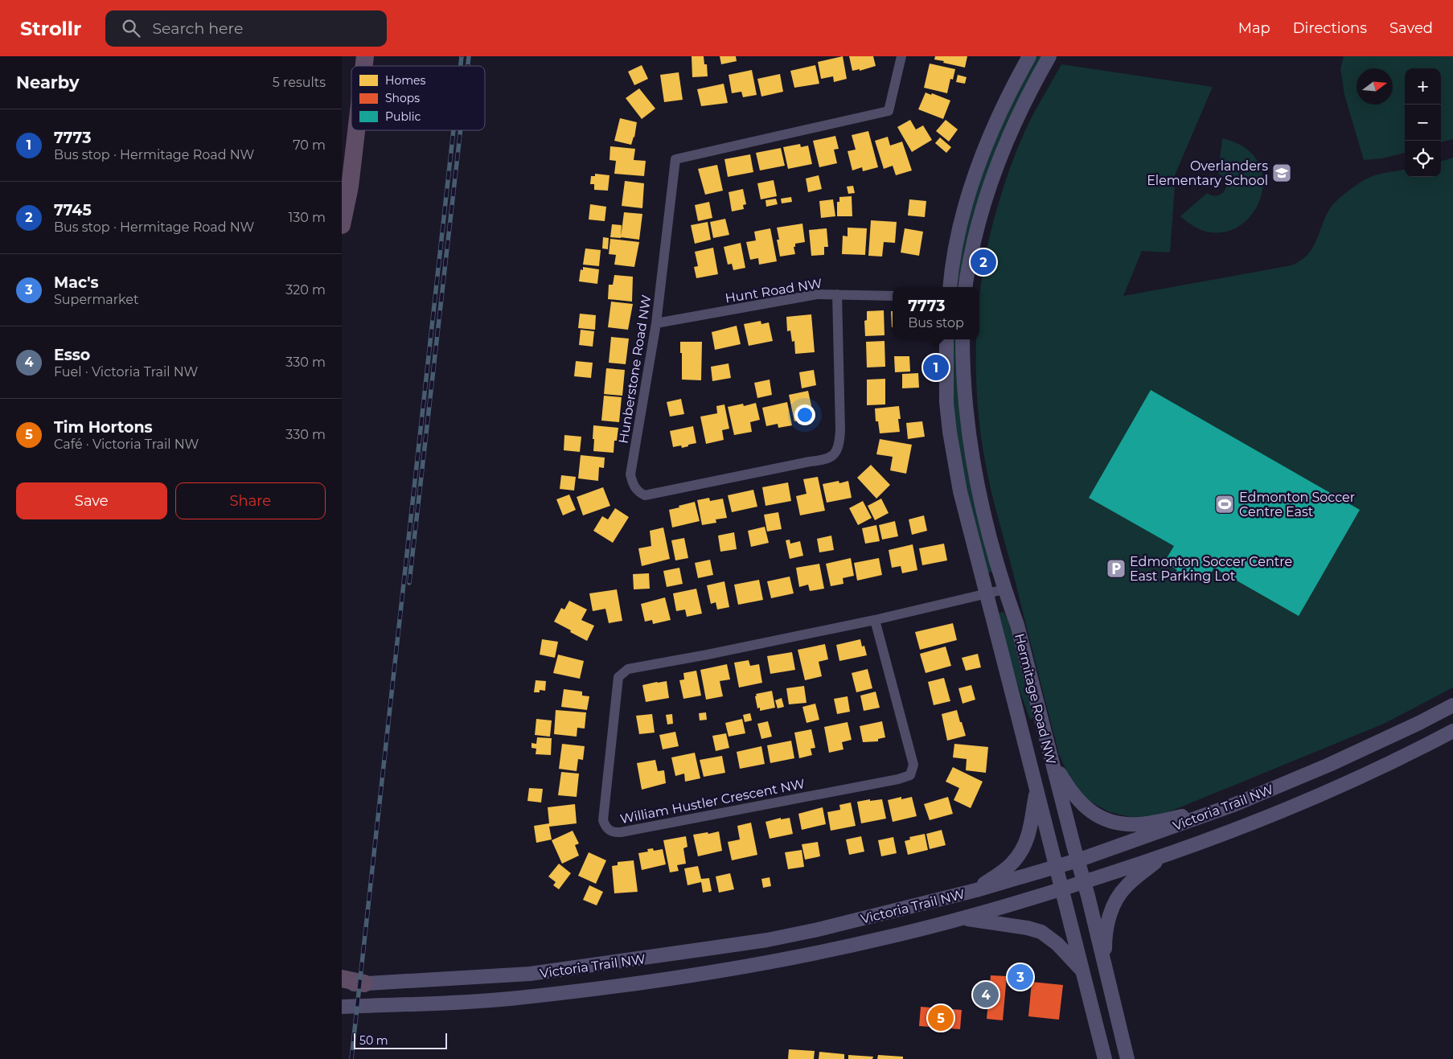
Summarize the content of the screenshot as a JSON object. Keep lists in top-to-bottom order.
{
  "streets": {
    "main road": ["Hermitage Road NW", "Victoria Trail NW"],
    "street": ["Hunt Road NW", "Hunberstone Road NW", "William Hustler Crescent NW"]
  },
  "crossings": [
    ["Hunt Road NW", "Hunberstone Road NW"],
    ["Hermitage Road NW", "William Hustler Crescent NW"],
    ["Hermitage Road NW", "Victoria Trail NW"]
  ],
  "places": {
    "school or university": ["Overlanders Elementary School"],
    "sports": ["Edmonton Soccer Centre East"],
    "parking": ["Edmonton Soccer Centre East Parking Lot"]
  },
  "legend": ["Homes", "Shops", "Public"],
  "scale_bar": "50 m",
  "north": "right",
  "page": {
    "header": "Strollr",
    "search": "Search here",
    "nav": ["Map", "Directions", "Saved"],
    "heading": ["Nearby", "5 results"],
    "map_buttons": ["+", "−"],
    "list": [
      {
        "mark": "1",
        "name": "7773",
        "note": "Bus stop · Hermitage Road NW",
        "value": "70 m"
      },
      {
        "mark": "2",
        "name": "7745",
        "note": "Bus stop · Hermitage Road NW",
        "value": "130 m"
      },
      {
        "mark": "3",
        "name": "Mac's",
        "note": "Supermarket",
        "value": "320 m"
      },
      {
        "mark": "4",
        "name": "Esso",
        "note": "Fuel · Victoria Trail NW",
        "value": "330 m"
      },
      {
        "mark": "5",
        "name": "Tim Hortons",
        "note": "Café · Victoria Trail NW",
        "value": "330 m"
      }
    ],
    "pins": [
      "2",
      "1",
      "3",
      "4",
      "5"
    ],
    "popup": ["7773", "Bus stop"],
    "buttons": ["Save", "Share"],
    "scale": "50 m"
  }
}
